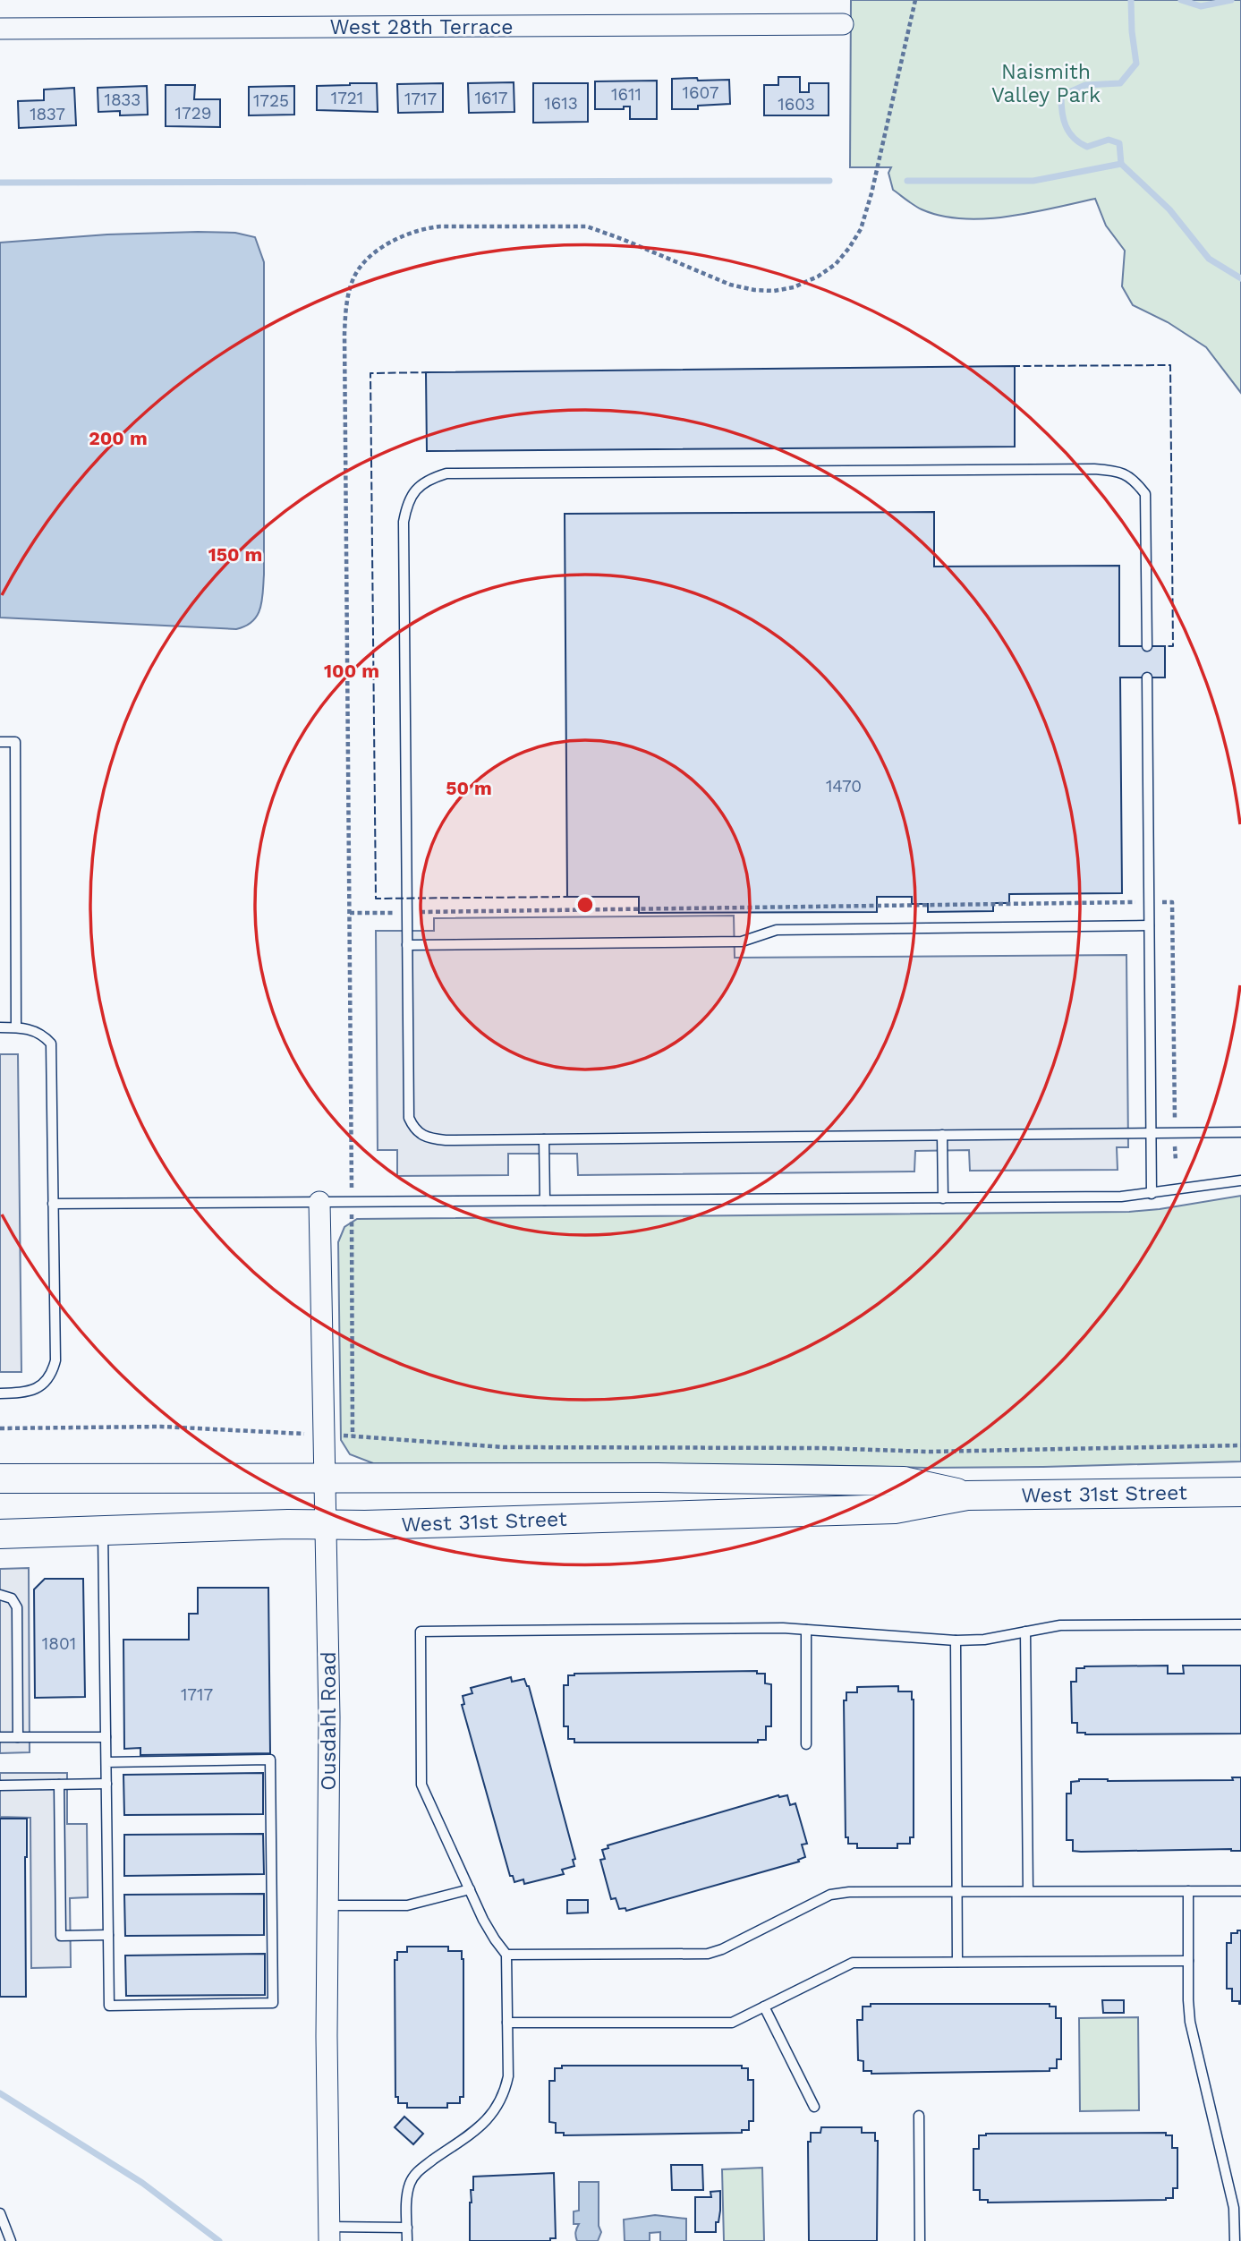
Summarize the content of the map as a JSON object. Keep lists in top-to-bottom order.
{
  "streets": {
    "main road": ["West 31st Street"],
    "street": ["West 28th Terrace", "Ousdahl Road"]
  },
  "crossings": [
    ["West 31st Street", "Ousdahl Road"]
  ],
  "parks": ["Naismith Valley Park"],
  "house_numbers": [
    "1607",
    "1611",
    "1721",
    "1617",
    "1717",
    "1833",
    "1725",
    "1613",
    "1603",
    "1729",
    "1837",
    "1470",
    "1801",
    "1717"
  ],
  "rings": [
    "200 m",
    "150 m",
    "100 m",
    "50 m"
  ]
}
